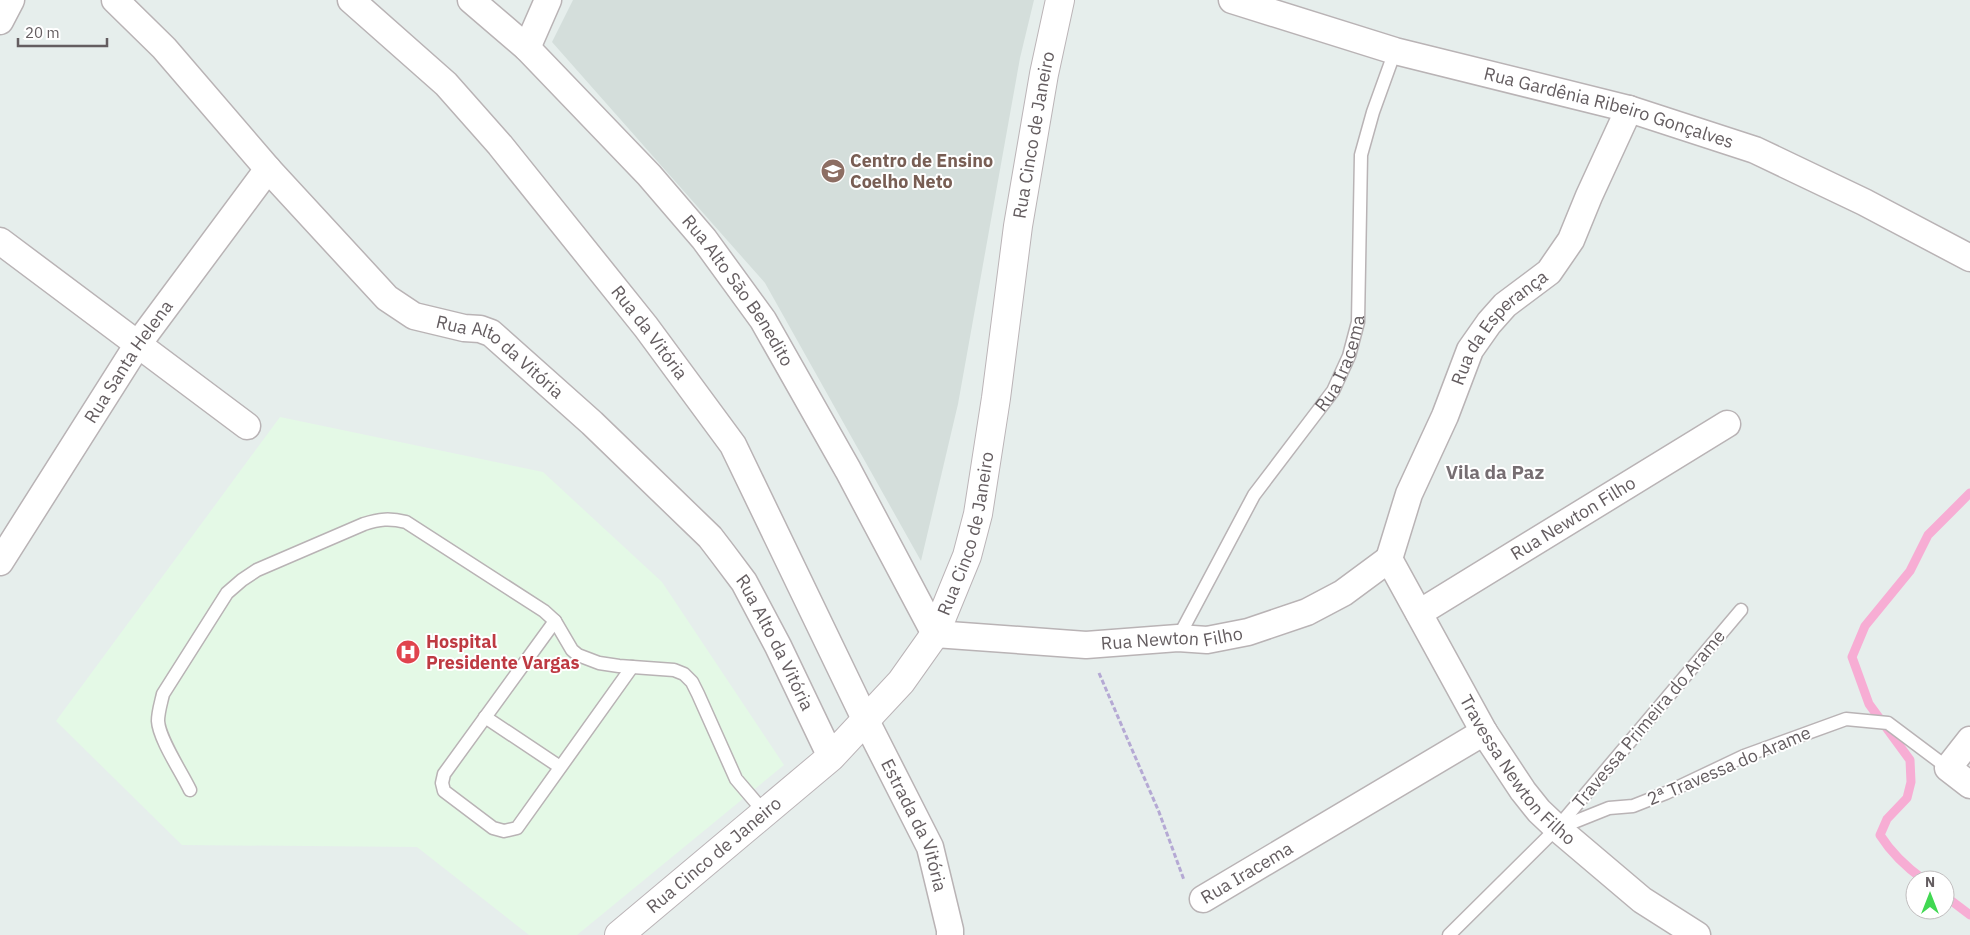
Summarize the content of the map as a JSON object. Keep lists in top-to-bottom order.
{
  "streets": {
    "main road": ["Rua Cinco de Janeiro"],
    "street": [
      "Rua Gardênia Ribeiro Gonçalves",
      "Rua Alto São Benedito",
      "Rua da Esperança",
      "Rua da Vitória",
      "Rua Alto da Vitória",
      "Rua Iracema",
      "Rua Santa Helena",
      "Rua Newton Filho",
      "Travessa Newton Filho",
      "Estrada da Vitória"
    ],
    "lane": ["Travessa Primeira do Arame", "2ª Travessa do Arame"]
  },
  "crossings": [
    ["Rua Gardênia Ribeiro Gonçalves", "Rua da Esperança"],
    ["Rua Gardênia Ribeiro Gonçalves", "Rua Iracema"],
    ["Rua Cinco de Janeiro", "Rua Alto São Benedito"],
    ["Rua Cinco de Janeiro", "Rua da Vitória"],
    ["Rua Cinco de Janeiro", "Rua Alto da Vitória"],
    ["Rua Cinco de Janeiro", "Rua Newton Filho"],
    ["Rua Cinco de Janeiro", "Estrada da Vitória"],
    ["Rua Alto São Benedito", "Rua Newton Filho"],
    ["Rua da Esperança", "Rua Newton Filho"],
    ["Rua da Esperança", "Travessa Newton Filho"],
    ["Rua da Vitória", "Estrada da Vitória"],
    ["Rua Alto da Vitória", "Rua Santa Helena"],
    ["Rua Iracema", "Rua Newton Filho"],
    ["Rua Iracema", "Travessa Newton Filho"],
    ["Rua Newton Filho", "Travessa Newton Filho"],
    ["Travessa Primeira do Arame", "2ª Travessa do Arame"],
    ["Travessa Primeira do Arame", "Travessa Newton Filho"],
    ["2ª Travessa do Arame", "Travessa Newton Filho"]
  ],
  "districts": ["Vila da Paz"],
  "places": {
    "school or university": ["Centro de Ensino Coelho Neto"],
    "hospital": ["Hospital Presidente Vargas"]
  },
  "scale_bar": "20 m",
  "north": "top"
}
